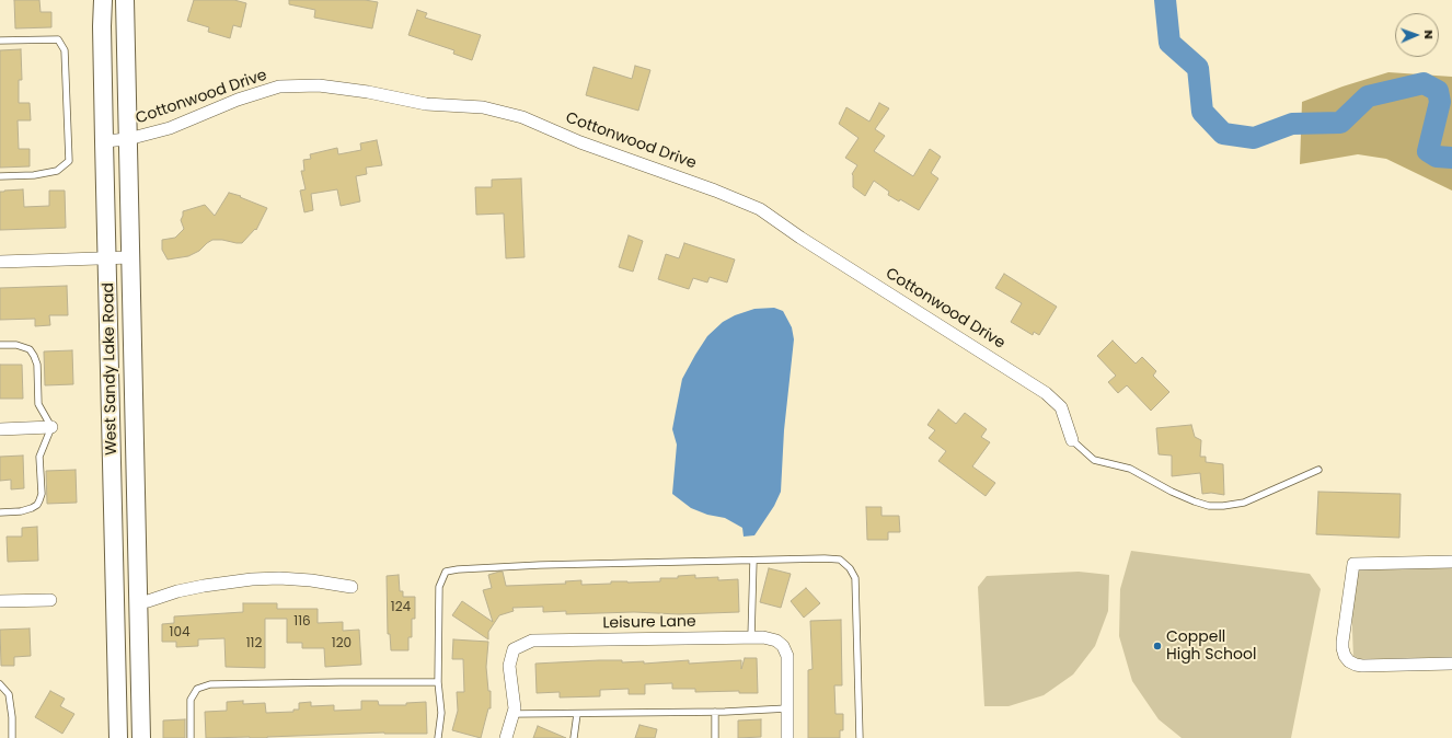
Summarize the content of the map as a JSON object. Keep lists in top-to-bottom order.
{
  "streets": {
    "main road": ["West Sandy Lake Road"],
    "street": ["Cottonwood Drive", "Leisure Lane"]
  },
  "crossings": [
    ["Cottonwood Drive", "West Sandy Lake Road"]
  ],
  "places": ["Coppell High School"],
  "house_numbers": [
    "124",
    "116",
    "104",
    "112",
    "120"
  ],
  "north": "right"
}
